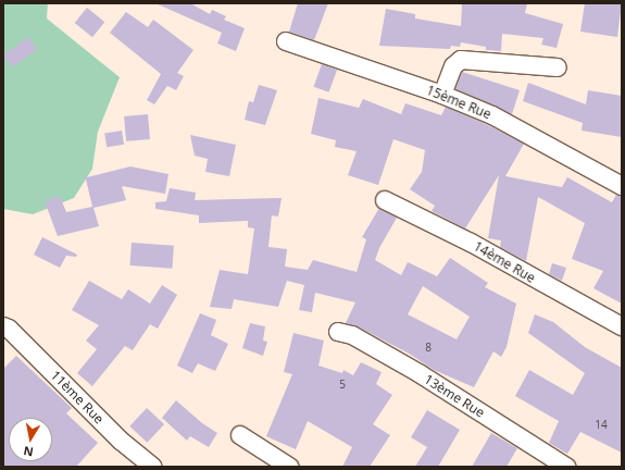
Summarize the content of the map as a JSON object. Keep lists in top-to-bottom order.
{
  "streets": {
    "street": [
      "15ème Rue",
      "14ème Rue",
      "13ème Rue",
      "11ème Rue"
    ]
  },
  "house_numbers": ["8", "5", "14"],
  "north": "bottom"
}
